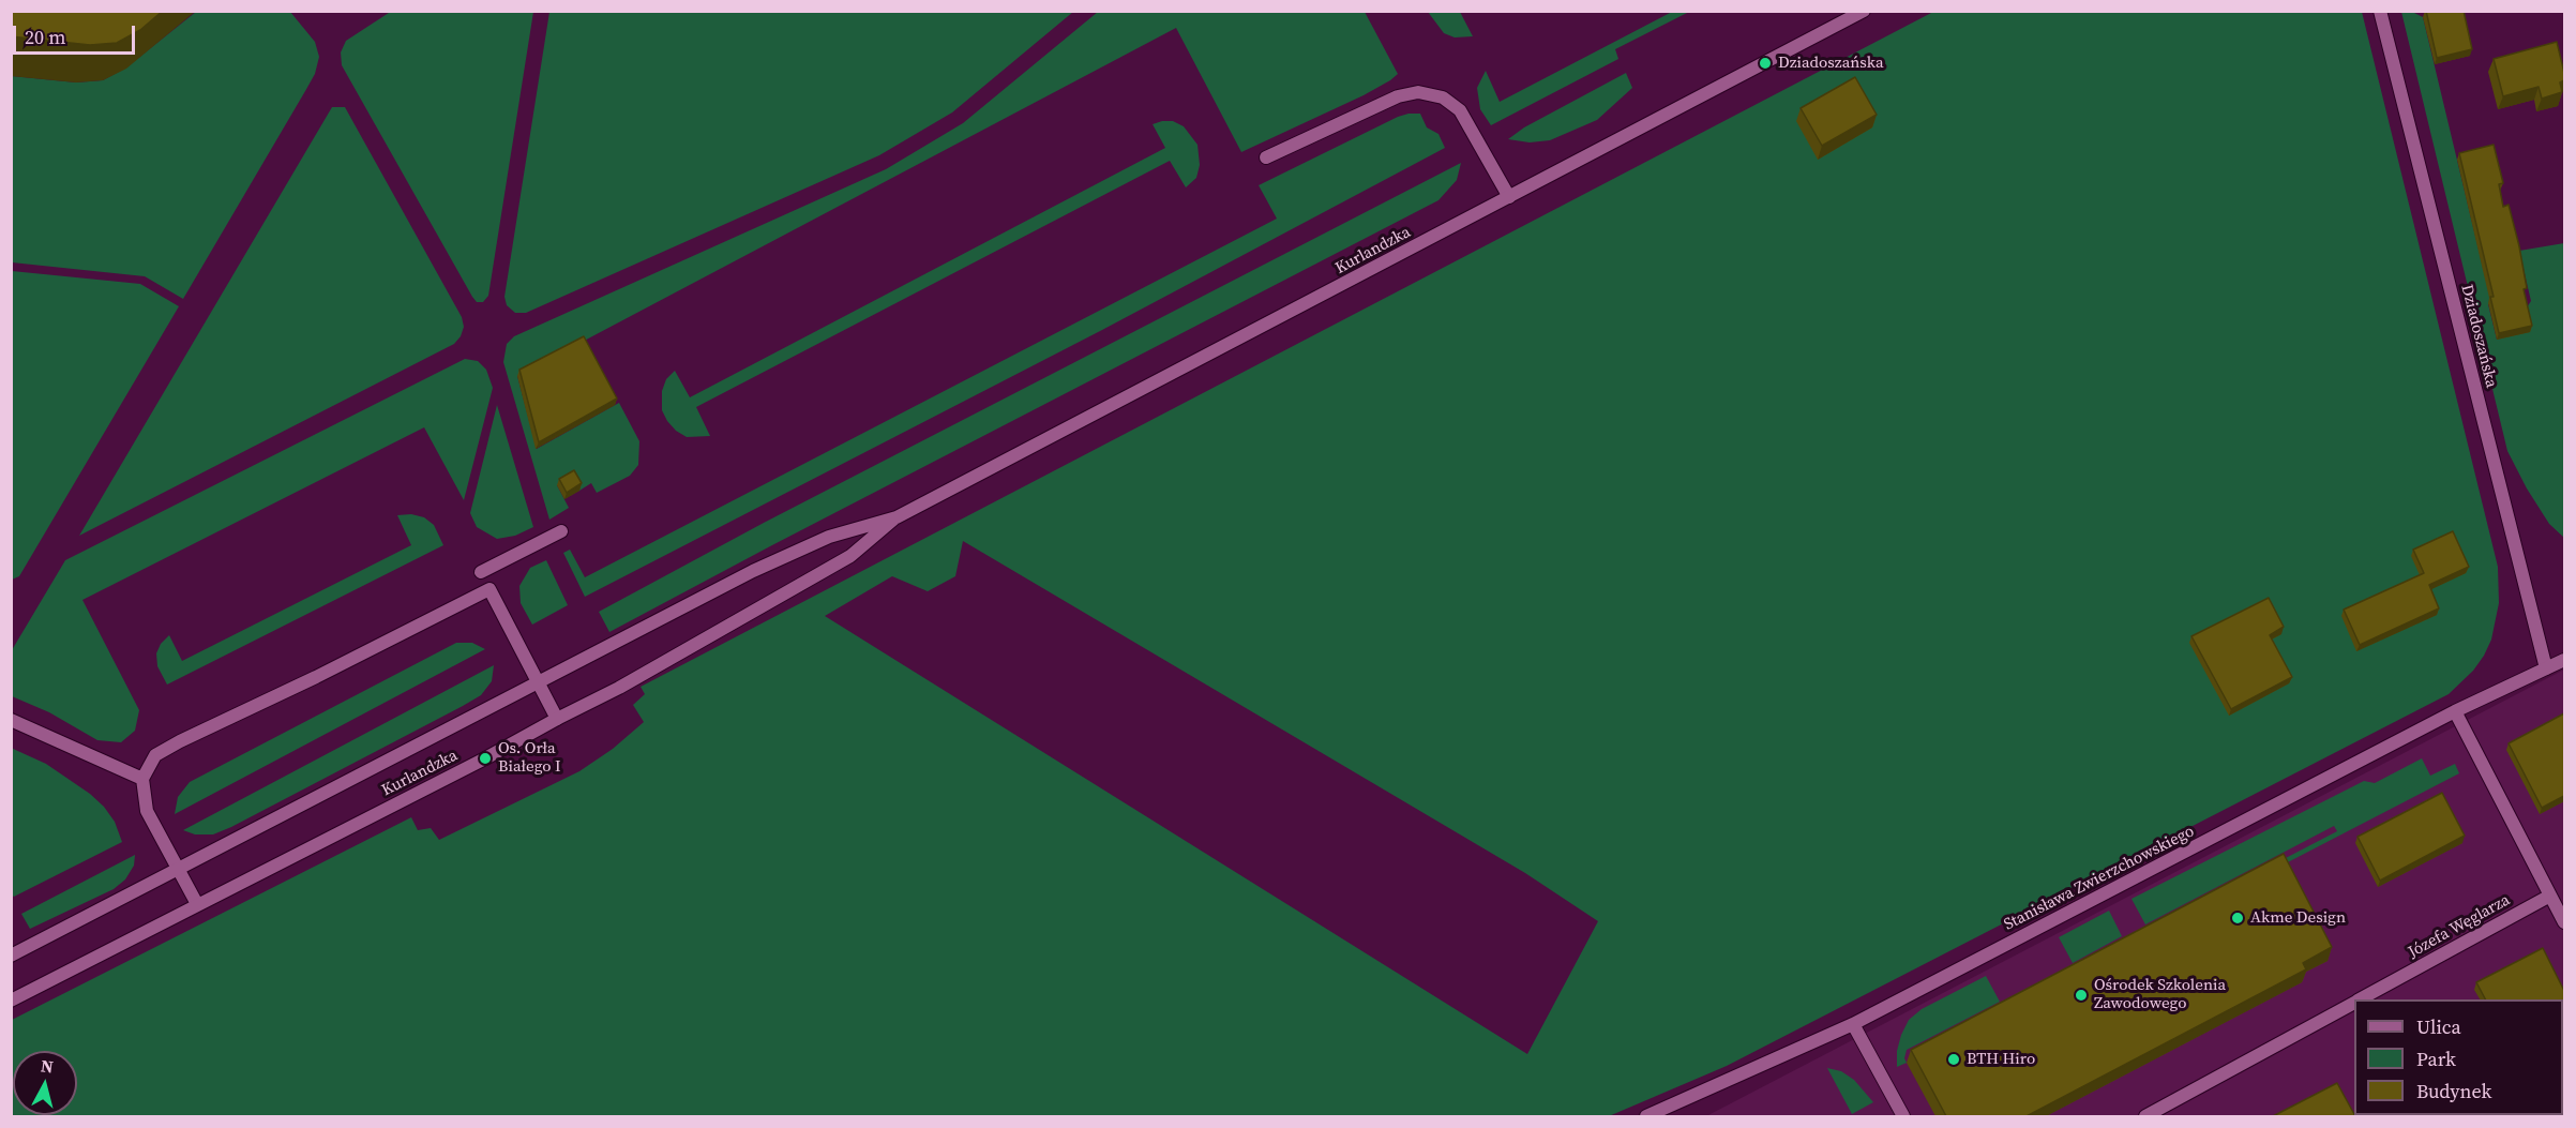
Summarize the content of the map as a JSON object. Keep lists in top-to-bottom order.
{
  "streets": {
    "street": [
      "Kurlandzka",
      "Dziadoszańska",
      "Stanisława Zwierzchowskiego",
      "Józefa Węglarza"
    ]
  },
  "crossings": [
    ["Dziadoszańska", "Stanisława Zwierzchowskiego"]
  ],
  "places": [
    "Dziadoszańska",
    "Os. Orła Białego I",
    "Akme Design",
    "Ośrodek Szkolenia Zawodowego",
    "BTH Hiro"
  ],
  "legend": ["Ulica", "Park", "Budynek"],
  "scale_bar": "20 m",
  "north": "top"
}
